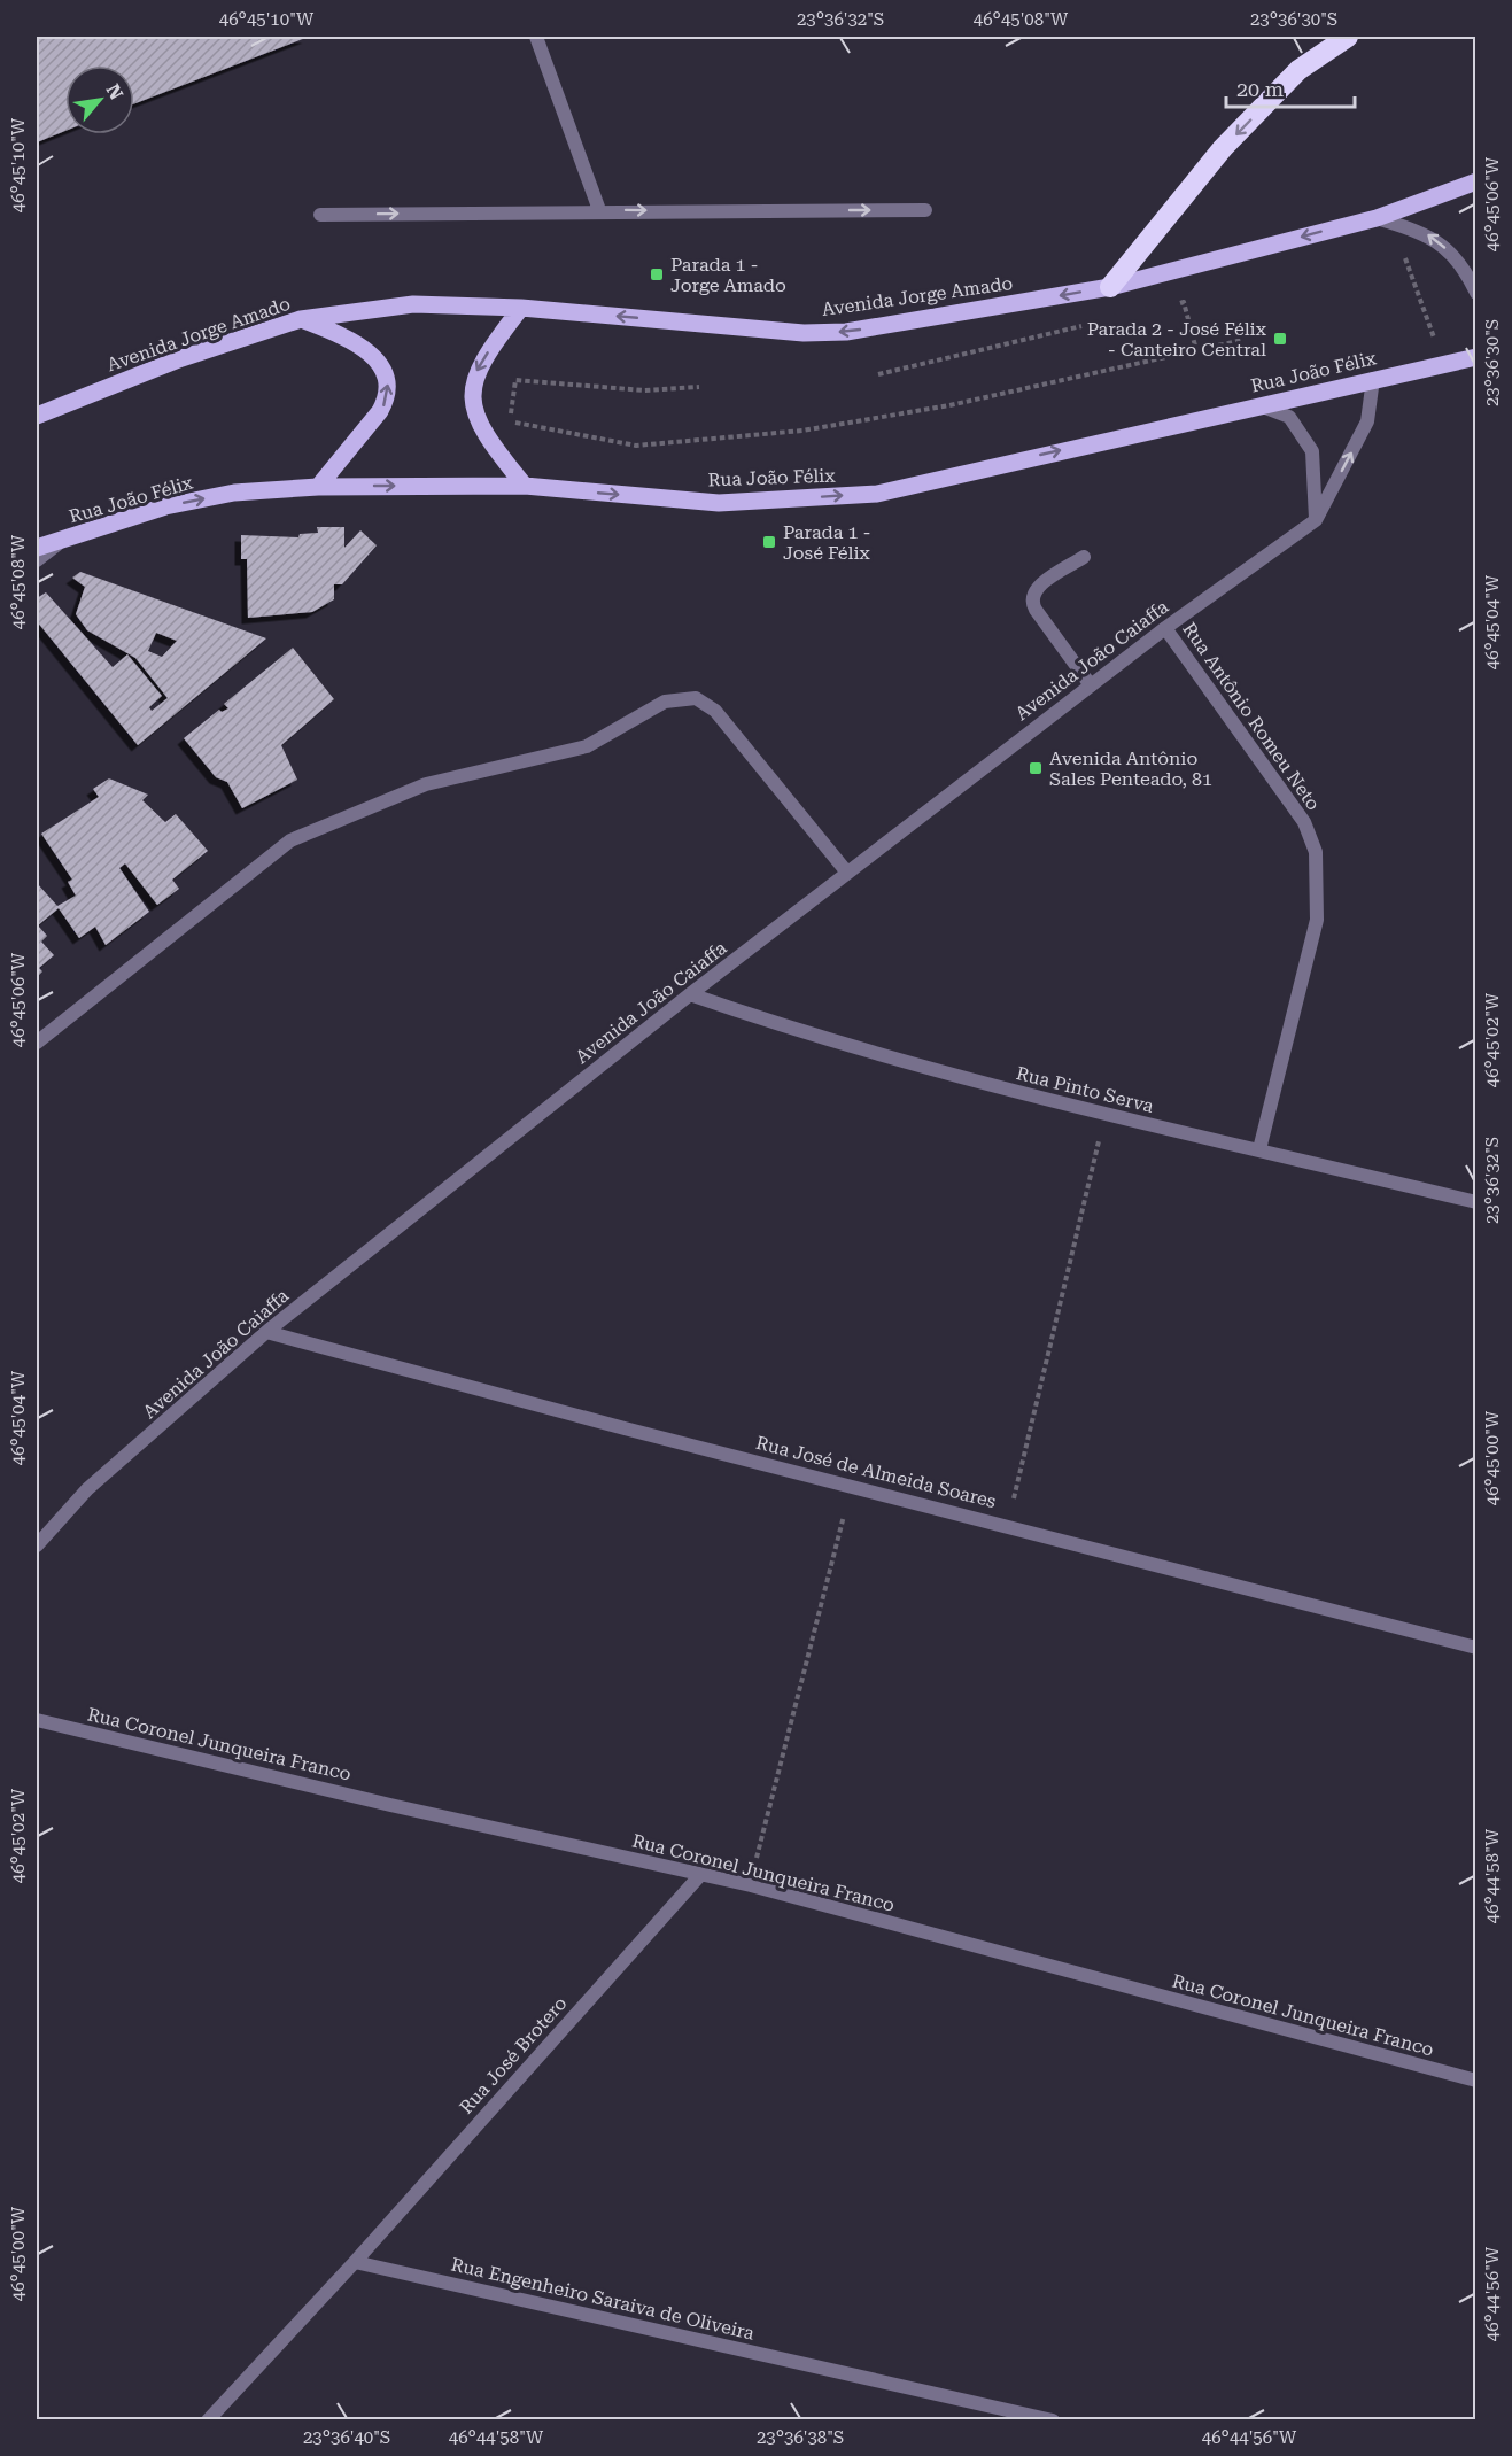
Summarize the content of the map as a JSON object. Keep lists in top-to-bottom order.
{
  "streets": {
    "main road": ["Avenida Jorge Amado", "Rua João Félix"],
    "street": [
      "Avenida João Caiaffa",
      "Rua Antônio Romeu Neto",
      "Rua Pinto Serva",
      "Rua José de Almeida Soares",
      "Rua Coronel Junqueira Franco",
      "Rua José Brotero",
      "Rua Engenheiro Saraiva de Oliveira"
    ]
  },
  "crossings": [
    ["Rua João Félix", "Avenida João Caiaffa"],
    ["Avenida João Caiaffa", "Rua Antônio Romeu Neto"],
    ["Avenida João Caiaffa", "Rua Pinto Serva"],
    ["Avenida João Caiaffa", "Rua José de Almeida Soares"],
    ["Rua Antônio Romeu Neto", "Rua Pinto Serva"],
    ["Rua Coronel Junqueira Franco", "Rua José Brotero"],
    ["Rua José Brotero", "Rua Engenheiro Saraiva de Oliveira"]
  ],
  "one_way": ["Avenida Jorge Amado", "Rua João Félix"],
  "places": {
    "transit": [
      "Parada 1 - Jorge Amado",
      "Parada 2 - José Félix - Canteiro Central",
      "Parada 1 - José Félix",
      "Avenida Antônio Sales Penteado, 81"
    ]
  },
  "scale_bar": "20 m",
  "north": "top right",
  "coordinates": [
    "46°45'10\"W",
    "23°36'32\"S",
    "46°45'08\"W",
    "23°36'30\"S",
    "46°45'06\"W",
    "46°45'04\"W",
    "46°45'02\"W",
    "46°45'00\"W",
    "46°44'58\"W",
    "46°44'56\"W",
    "23°36'40\"S",
    "23°36'38\"S"
  ]
}
